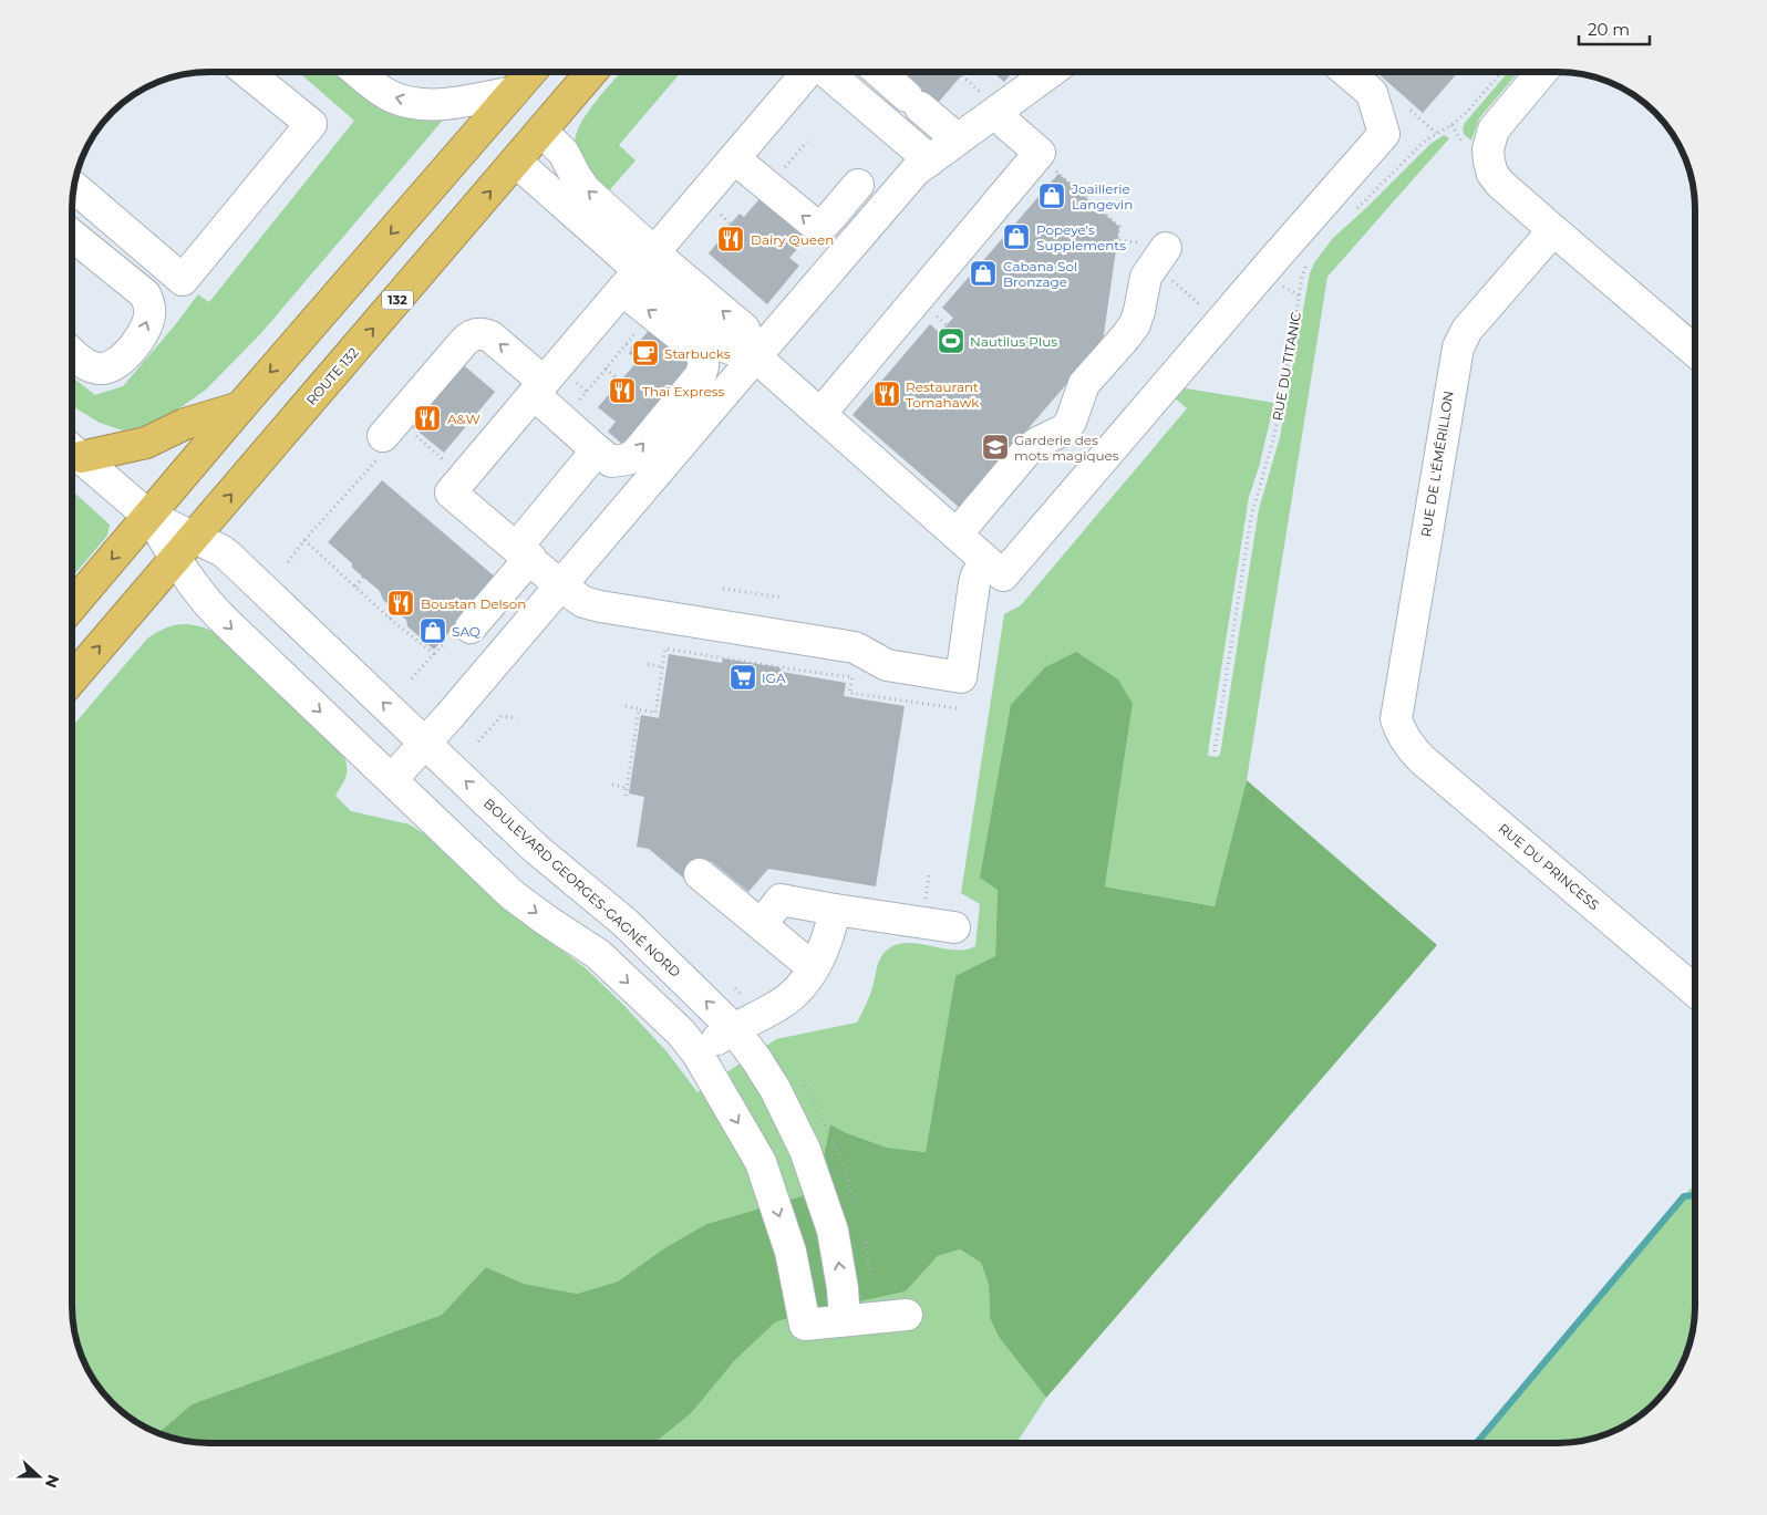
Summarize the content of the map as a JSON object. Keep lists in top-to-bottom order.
{
  "streets": {
    "highway": ["132", "ROUTE 132"],
    "street": ["RUE DE L'ÉMÉRILLON", "RUE DU PRINCESS", "BOULEVARD GEORGES-GAGNÉ NORD"],
    "path": ["RUE DU TITANIC"]
  },
  "crossings": [
    ["ROUTE 132", "BOULEVARD GEORGES-GAGNÉ NORD"],
    ["RUE DE L'ÉMÉRILLON", "RUE DU PRINCESS"]
  ],
  "places": {
    "shop": [
      "Joaillerie Langevin",
      "Popeye's Supplements",
      "Cabana Sol Bronzage",
      "SAQ"
    ],
    "restaurant": [
      "Dairy Queen",
      "Thaï Express",
      "Restaurant Tomahawk",
      "A&W",
      "Boustan Delson"
    ],
    "sports": ["Nautilus Plus"],
    "cafe": ["Starbucks"],
    "school or university": ["Garderie des mots magiques"],
    "supermarket": ["IGA"]
  },
  "scale_bar": "20 m",
  "north": "right"
}
